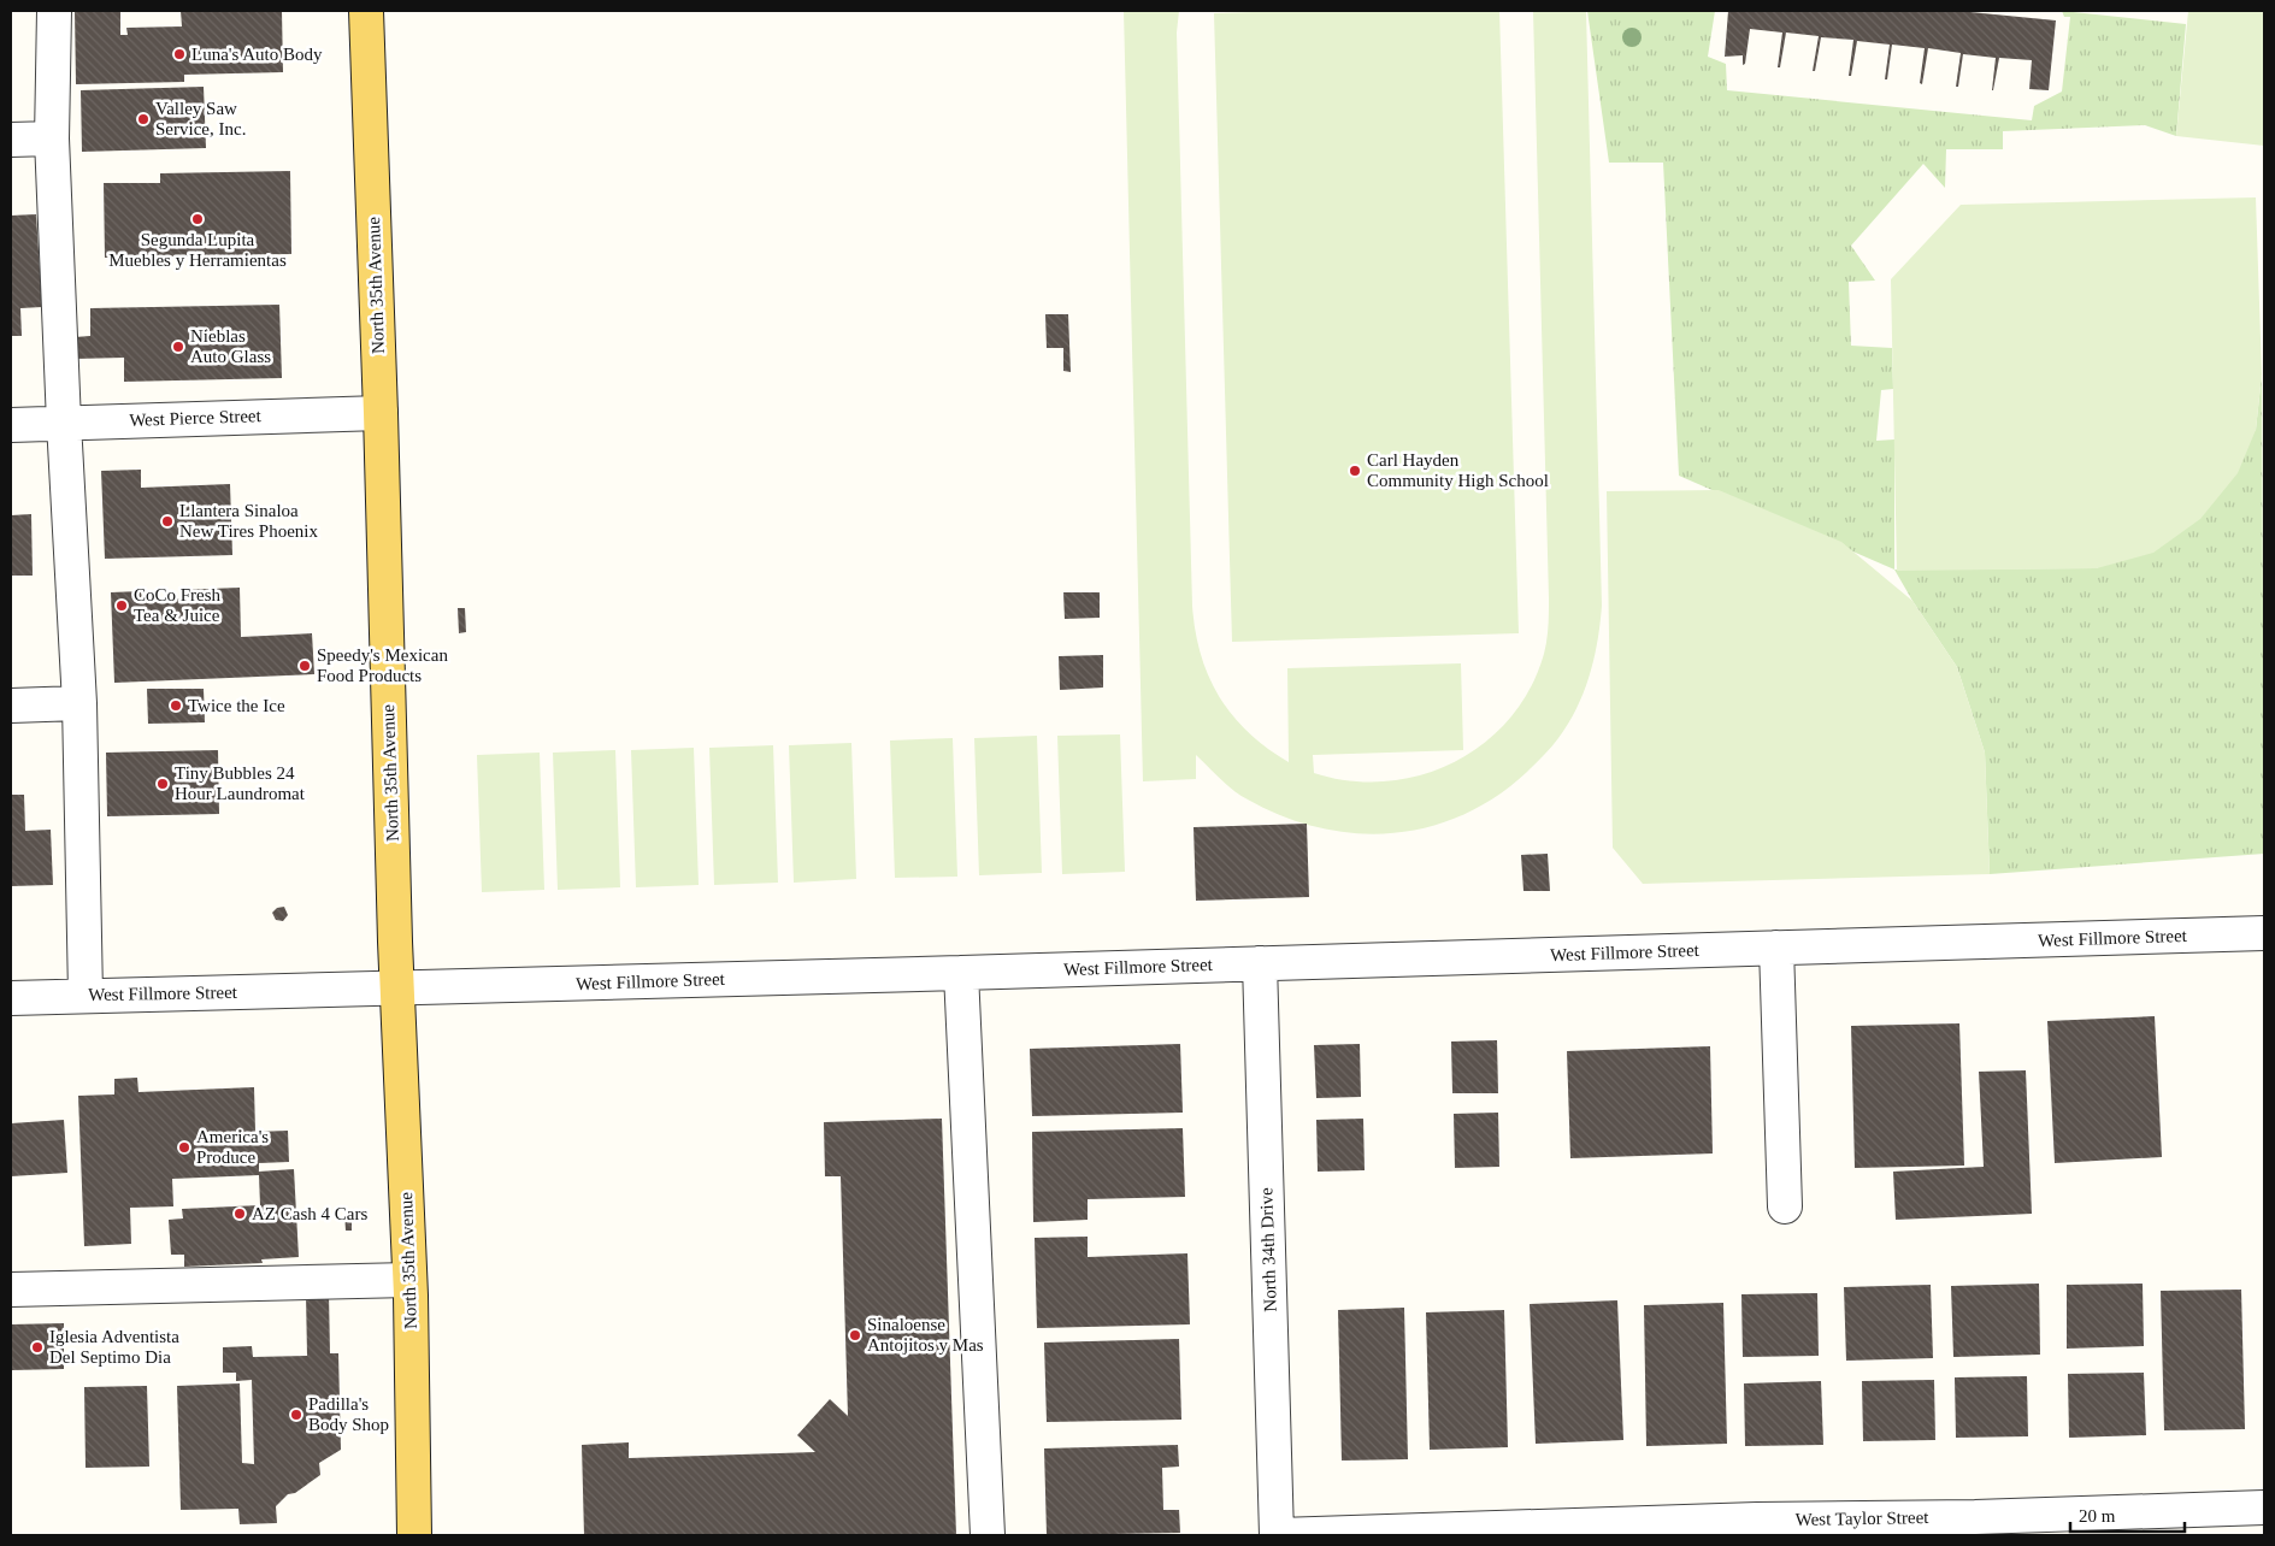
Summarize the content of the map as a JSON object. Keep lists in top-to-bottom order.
{
  "streets": {
    "main road": ["North 35th Avenue"],
    "street": [
      "West Pierce Street",
      "West Fillmore Street",
      "North 34th Drive",
      "West Taylor Street"
    ]
  },
  "crossings": [
    ["North 35th Avenue", "West Pierce Street"],
    ["North 35th Avenue", "West Fillmore Street"],
    ["West Fillmore Street", "North 34th Drive"],
    ["North 34th Drive", "West Taylor Street"]
  ],
  "places": [
    "Luna's Auto Body",
    "Valley Saw Service, Inc.",
    "Segunda Lupita Muebles y Herramientas",
    "Nieblas Auto Glass",
    "Carl Hayden Community High School",
    "Llantera Sinaloa New Tires Phoenix",
    "CoCo Fresh Tea & Juice",
    "Speedy's Mexican Food Products",
    "Twice the Ice",
    "Tiny Bubbles 24 Hour Laundromat",
    "America's Produce",
    "AZ Cash 4 Cars",
    "Sinaloense Antojitos y Mas",
    "Iglesia Adventista Del Septimo Dia",
    "Padilla's Body Shop"
  ],
  "scale_bar": "20 m"
}
